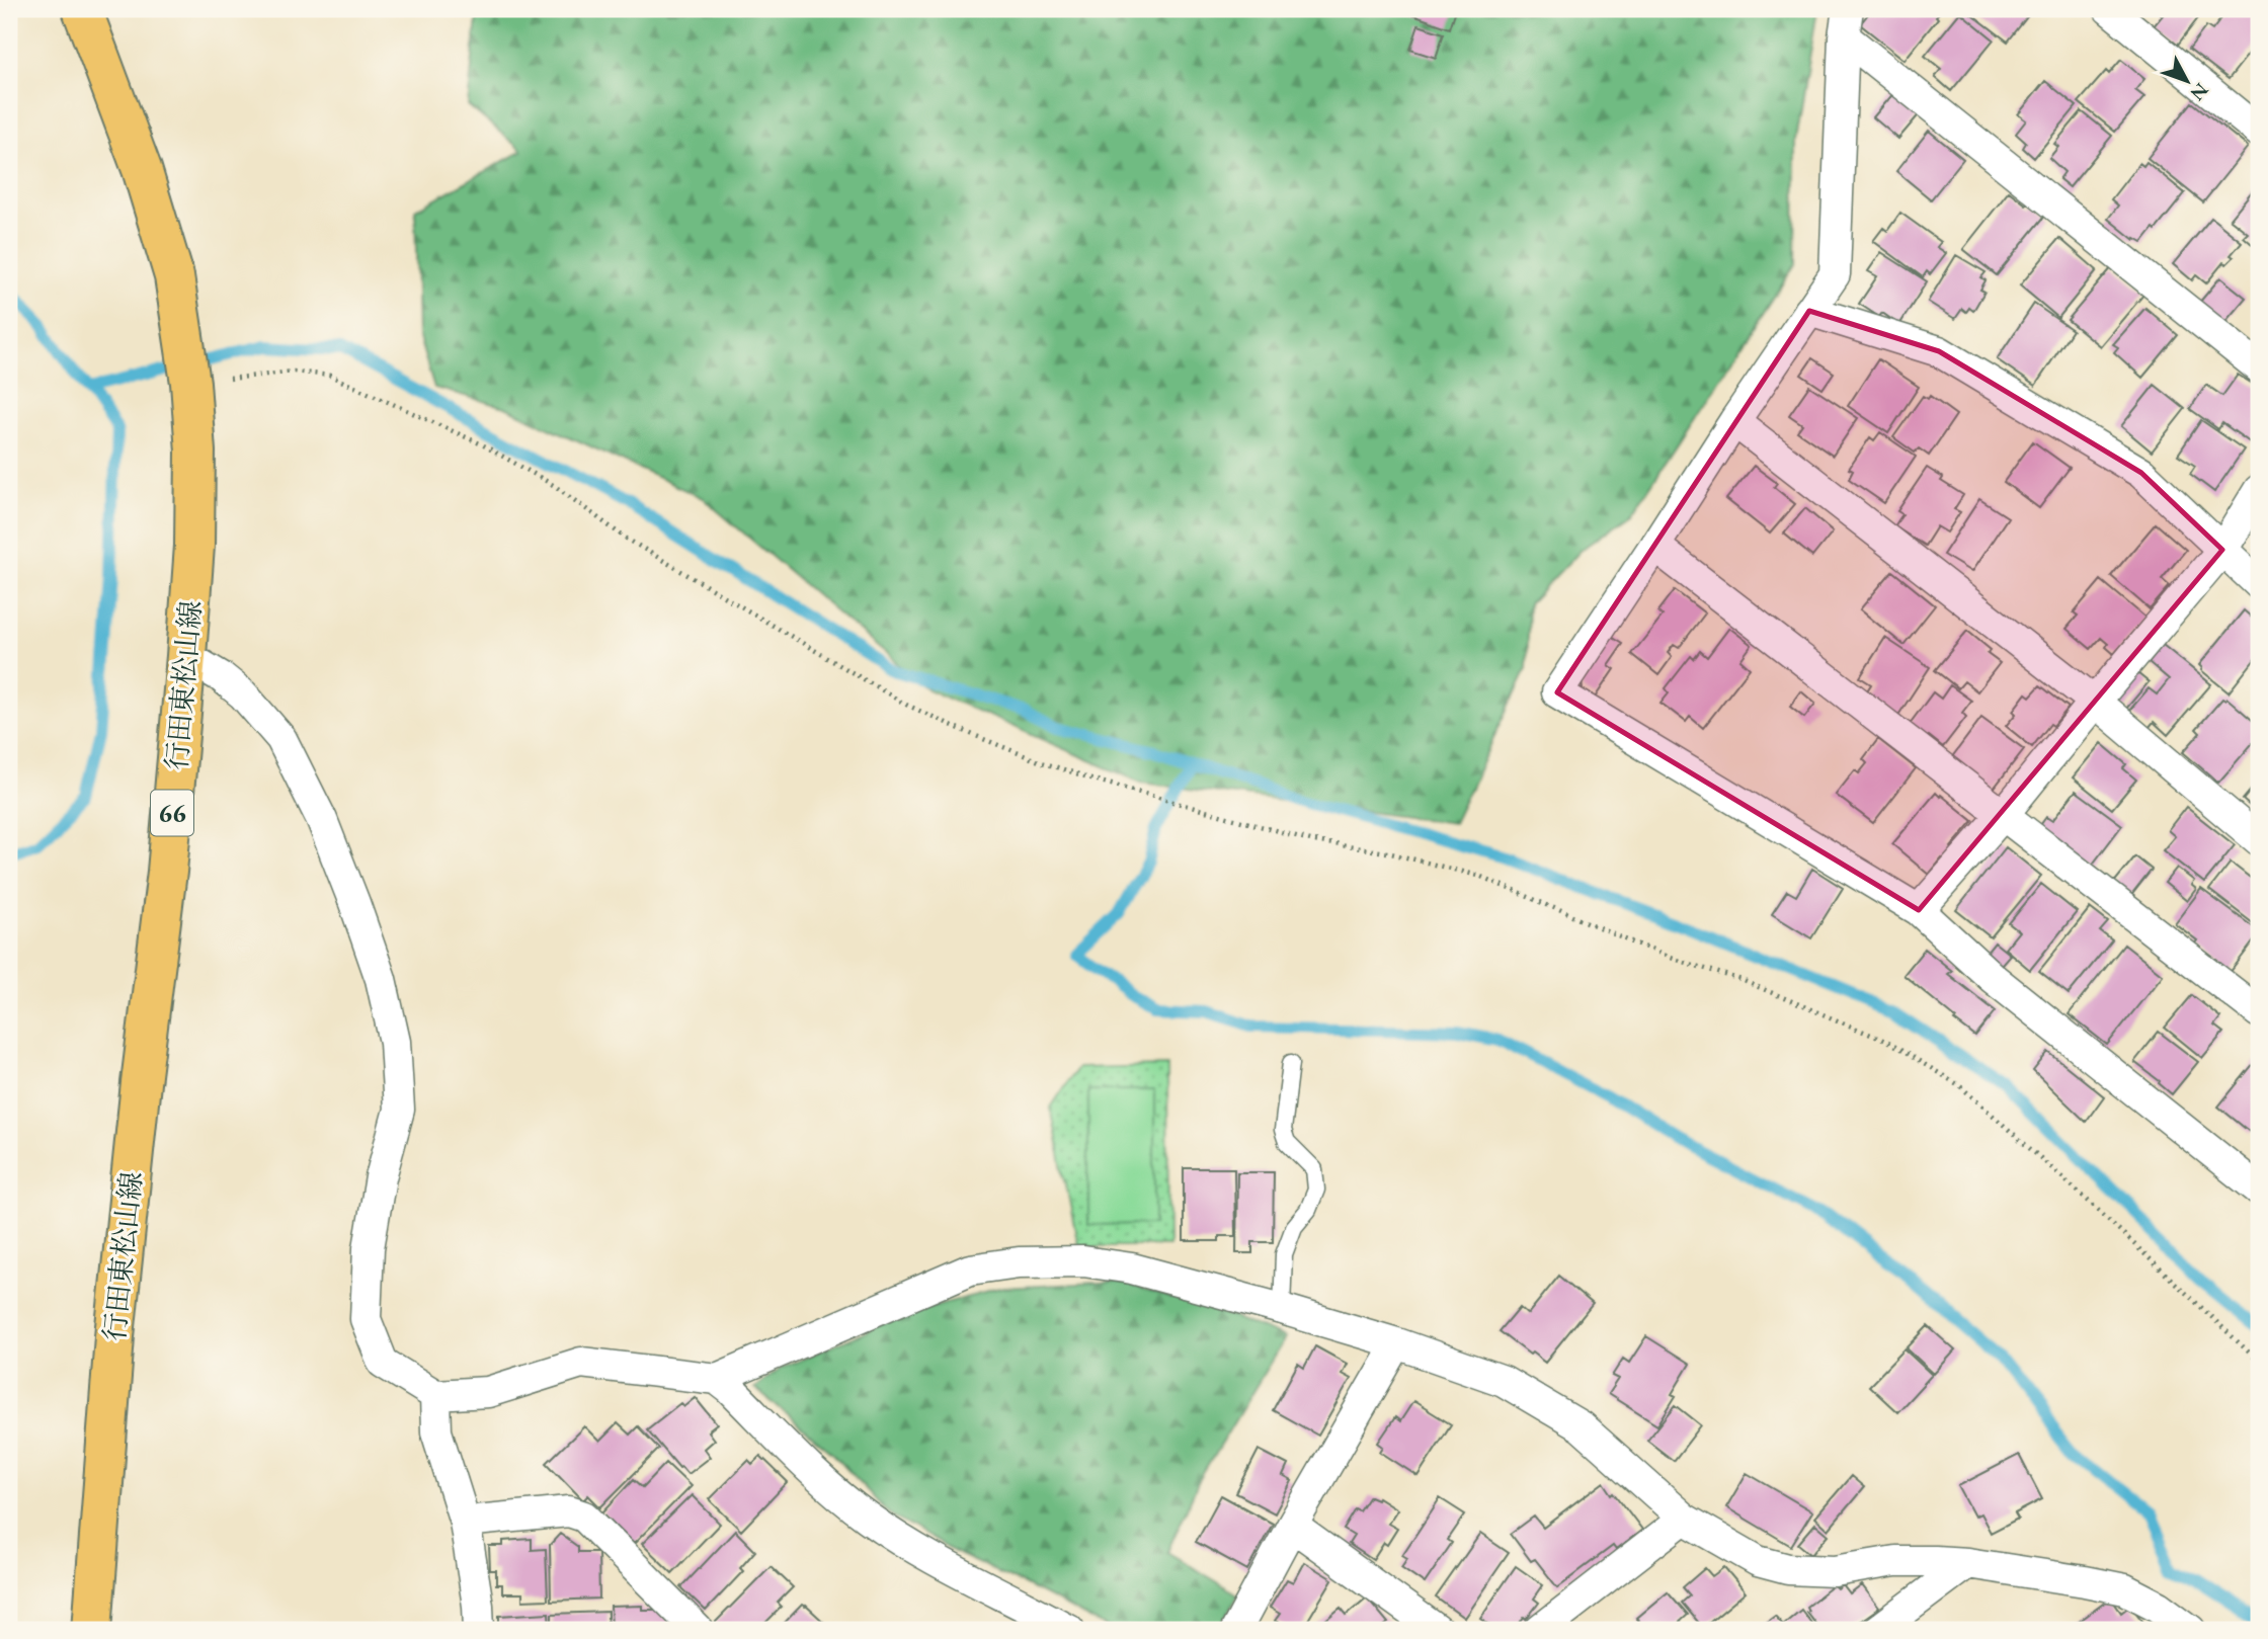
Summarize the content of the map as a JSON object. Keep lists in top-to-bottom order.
{
  "streets": {
    "main road": ["行田東松山線", "66"]
  },
  "north": "bottom right"
}
